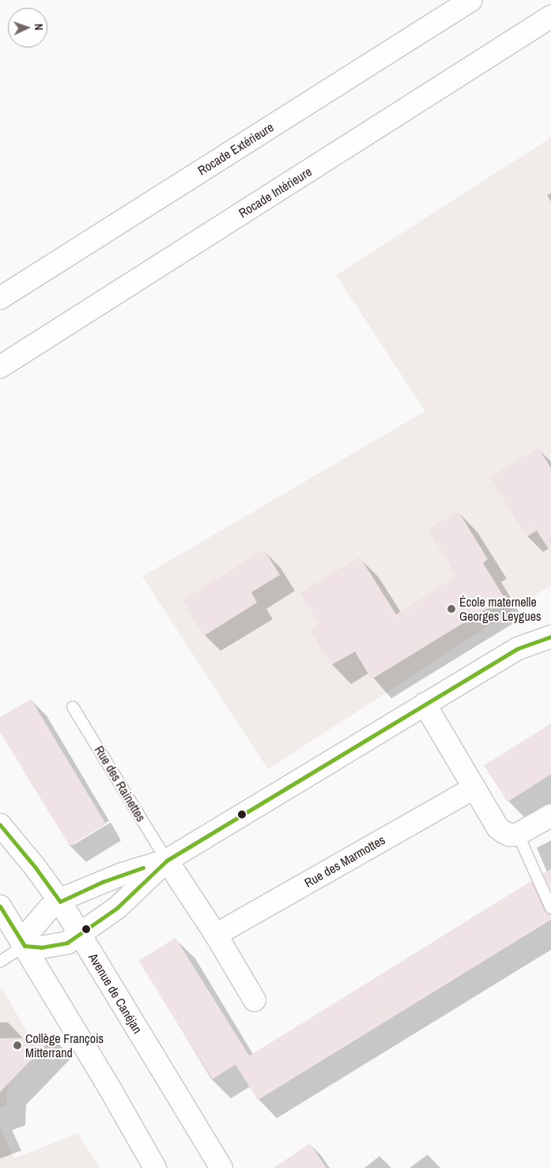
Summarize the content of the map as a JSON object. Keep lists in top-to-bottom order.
{
  "streets": {
    "main road": [
      "Rocade Extérieure",
      "Rocade Intérieure",
      "Rue des Marmottes",
      "Avenue de Canéjan"
    ],
    "lane": ["Rue des Rainettes"]
  },
  "places": ["École maternelle Georges Leygues", "Collège François Mitterrand"],
  "north": "right"
}
